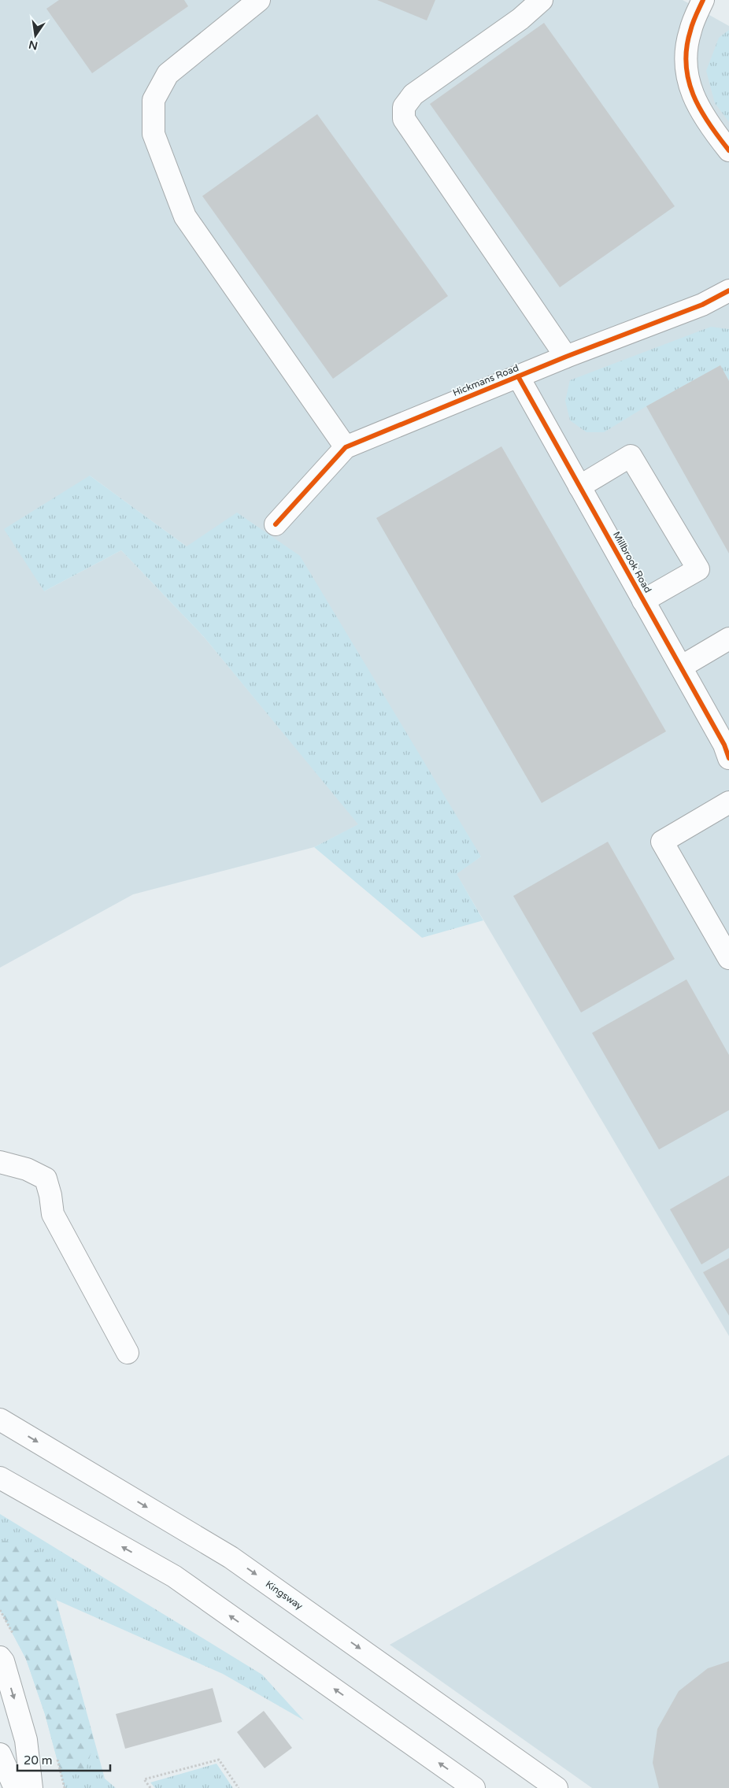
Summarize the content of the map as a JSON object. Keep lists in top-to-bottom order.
{
  "streets": {
    "main road": ["Hickmans Road", "Millbrook Road", "Kingsway"]
  },
  "crossings": [
    ["Hickmans Road", "Millbrook Road"]
  ],
  "scale_bar": "20 m",
  "north": "bottom"
}
